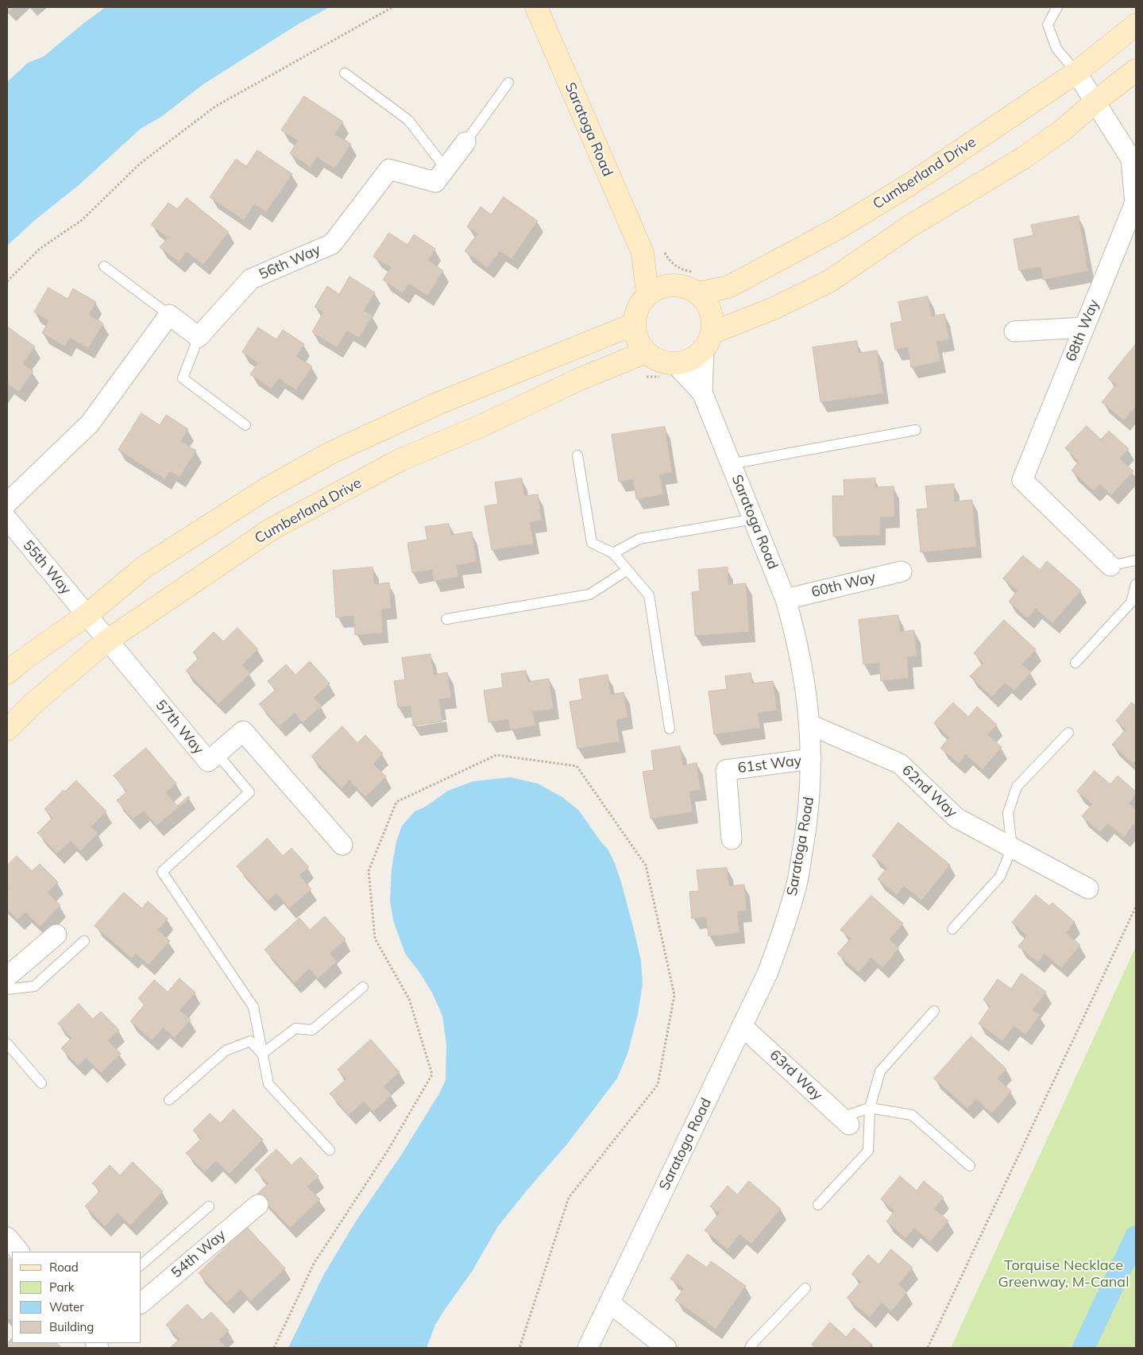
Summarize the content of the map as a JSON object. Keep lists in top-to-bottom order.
{
  "streets": {
    "street": [
      "Saratoga Road",
      "Cumberland Drive",
      "56th Way",
      "68th Way",
      "55th Way",
      "60th Way",
      "57th Way",
      "61st Way",
      "62nd Way",
      "63rd Way",
      "54th Way"
    ]
  },
  "crossings": [
    ["Saratoga Road", "Cumberland Drive"],
    ["Saratoga Road", "60th Way"],
    ["Saratoga Road", "61st Way"],
    ["Saratoga Road", "62nd Way"],
    ["Saratoga Road", "63rd Way"],
    ["Cumberland Drive", "68th Way"],
    ["Cumberland Drive", "57th Way"],
    ["55th Way", "57th Way"]
  ],
  "parks": ["Torquise Necklace Greenway, M-Canal"],
  "legend": [
    "Road",
    "Park",
    "Water",
    "Building"
  ]
}
